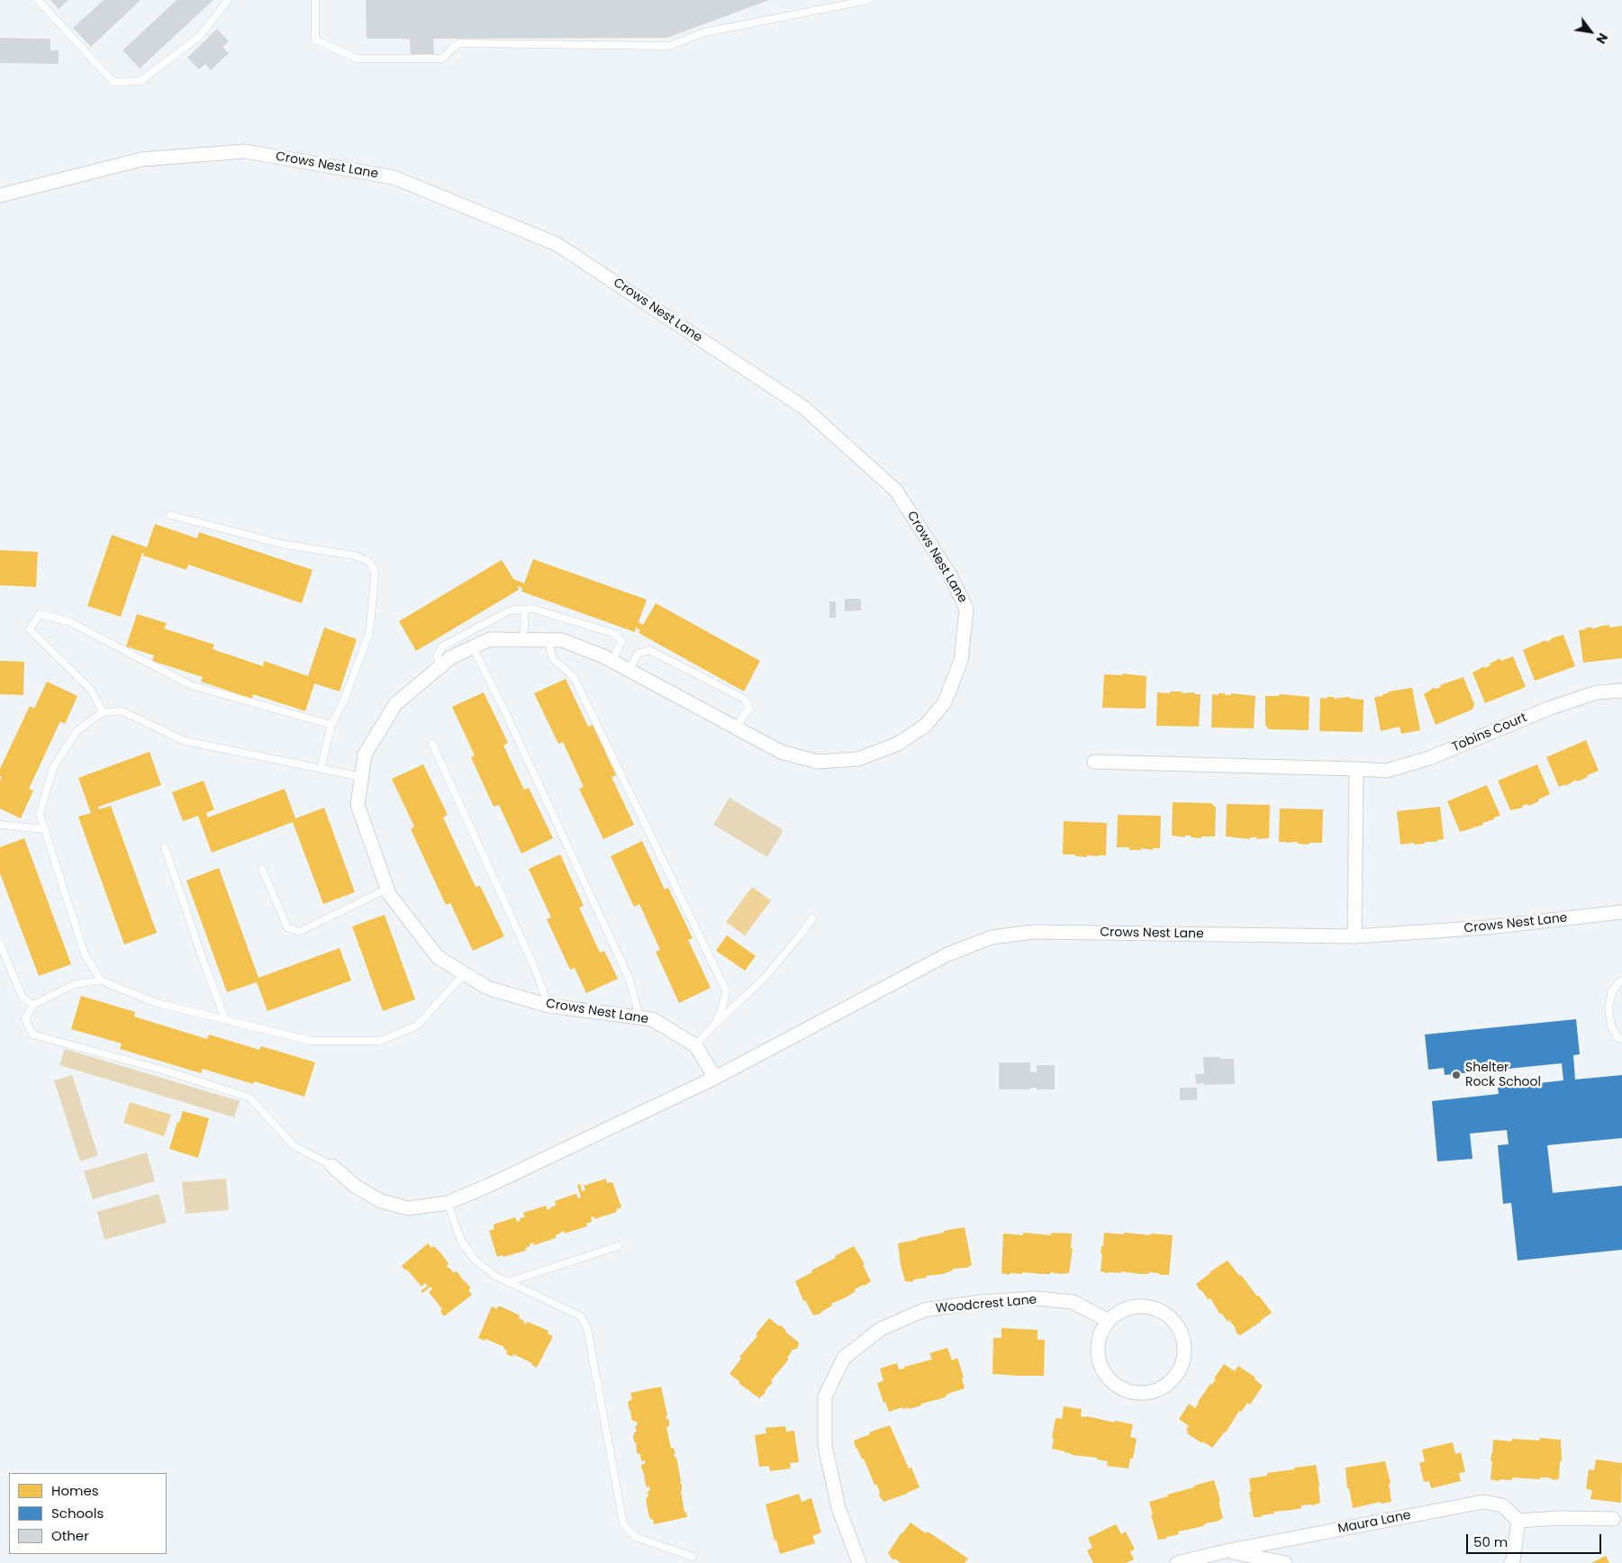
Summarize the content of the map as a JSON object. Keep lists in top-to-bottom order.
{
  "streets": {
    "street": [
      "Crows Nest Lane",
      "Tobins Court",
      "Woodcrest Lane",
      "Maura Lane"
    ]
  },
  "places": ["Shelter Rock School"],
  "legend": ["Homes", "Schools", "Other"],
  "scale_bar": "50 m",
  "north": "bottom right"
}
